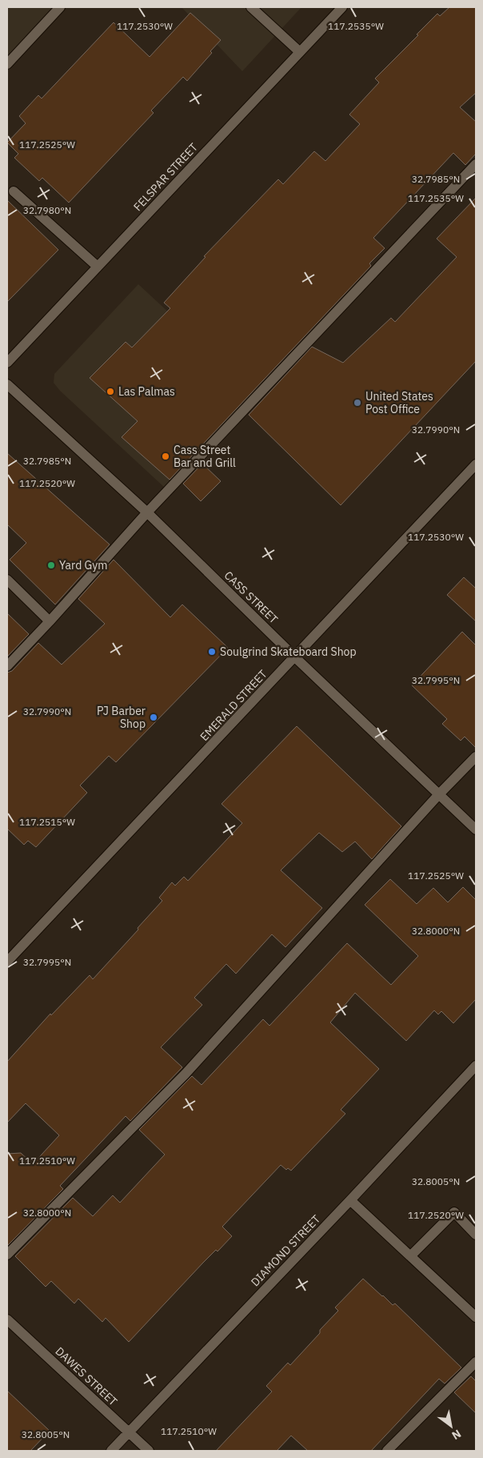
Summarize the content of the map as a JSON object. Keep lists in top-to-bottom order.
{
  "streets": {
    "street": [
      "FELSPAR STREET",
      "CASS STREET",
      "EMERALD STREET",
      "DIAMOND STREET",
      "DAWES STREET"
    ]
  },
  "crossings": [
    ["CASS STREET", "EMERALD STREET"],
    ["DIAMOND STREET", "DAWES STREET"]
  ],
  "places": [
    "Las Palmas",
    "United States Post Office",
    "Cass Street Bar and Grill",
    "Yard Gym",
    "Soulgrind Skateboard Shop",
    "PJ Barber Shop"
  ],
  "north": "bottom right",
  "coordinates": [
    "117.2530°W",
    "117.2535°W",
    "117.2525°W",
    "32.7985°N",
    "32.7980°N",
    "32.7990°N",
    "117.2520°W",
    "32.7995°N",
    "117.2515°W",
    "32.8000°N",
    "117.2510°W",
    "32.8005°N"
  ]
}
